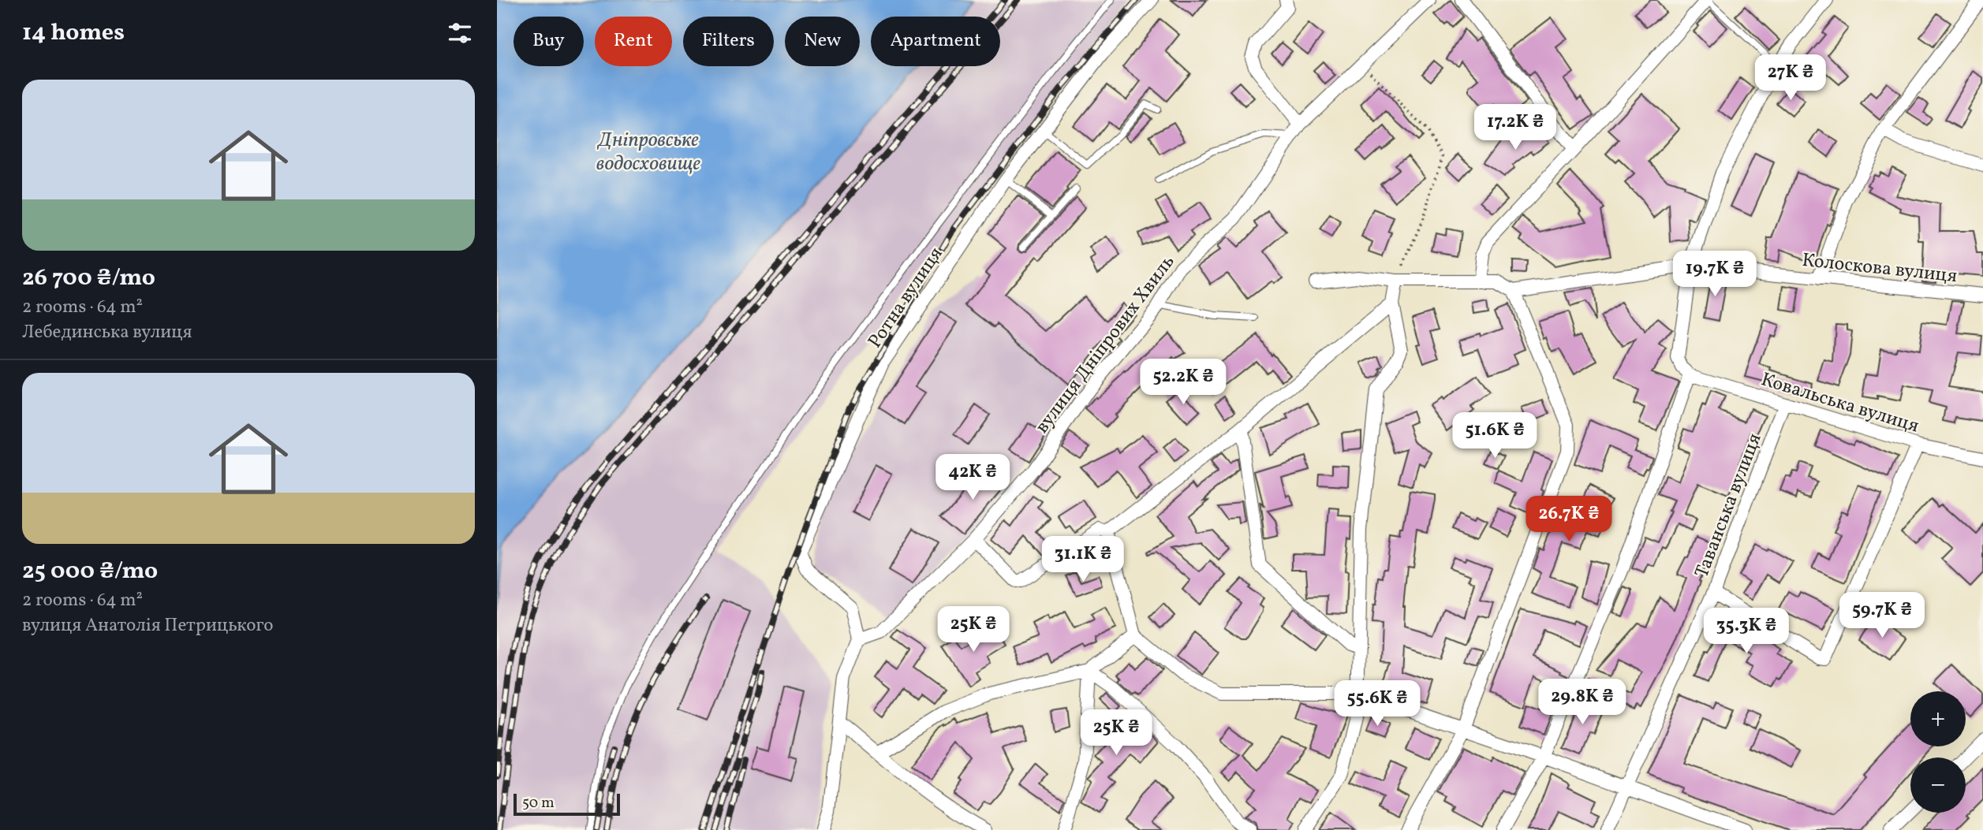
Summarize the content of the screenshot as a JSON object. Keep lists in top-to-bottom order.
{
  "streets": {
    "street": [
      "Колоскова вулиця",
      "Ротна вулиця",
      "вулиця Дніпрових Хвиль",
      "Ковальська вулиця",
      "Таванська вулиця"
    ]
  },
  "crossings": [
    ["Ротна вулиця", "вулиця Дніпрових Хвиль"],
    ["Ковальська вулиця", "Таванська вулиця"]
  ],
  "water": ["Дніпровське водосховище"],
  "scale_bar": "50 m",
  "page": {
    "heading": "14 homes",
    "chip": [
      "Buy",
      "Rent",
      "Filters",
      "New",
      "Apartment"
    ],
    "price": [
      "27K ₴",
      "17.2K ₴",
      "19.7K ₴",
      "52.2K ₴",
      "51.6K ₴",
      "42K ₴",
      "26.7K ₴",
      "31.1K ₴",
      "59.7K ₴",
      "25K ₴",
      "35.3K ₴",
      "29.8K ₴",
      "55.6K ₴",
      "25K ₴"
    ],
    "list": [
      {
        "name": "26 700 ₴/mo",
        "note": "2 rooms · 64 m² · Лебединська вулиця"
      },
      {
        "name": "25 000 ₴/mo",
        "note": "2 rooms · 64 m² · вулиця Анатолія Петрицького"
      }
    ],
    "map_buttons": ["+", "−"],
    "scale": "50 m"
  }
}
